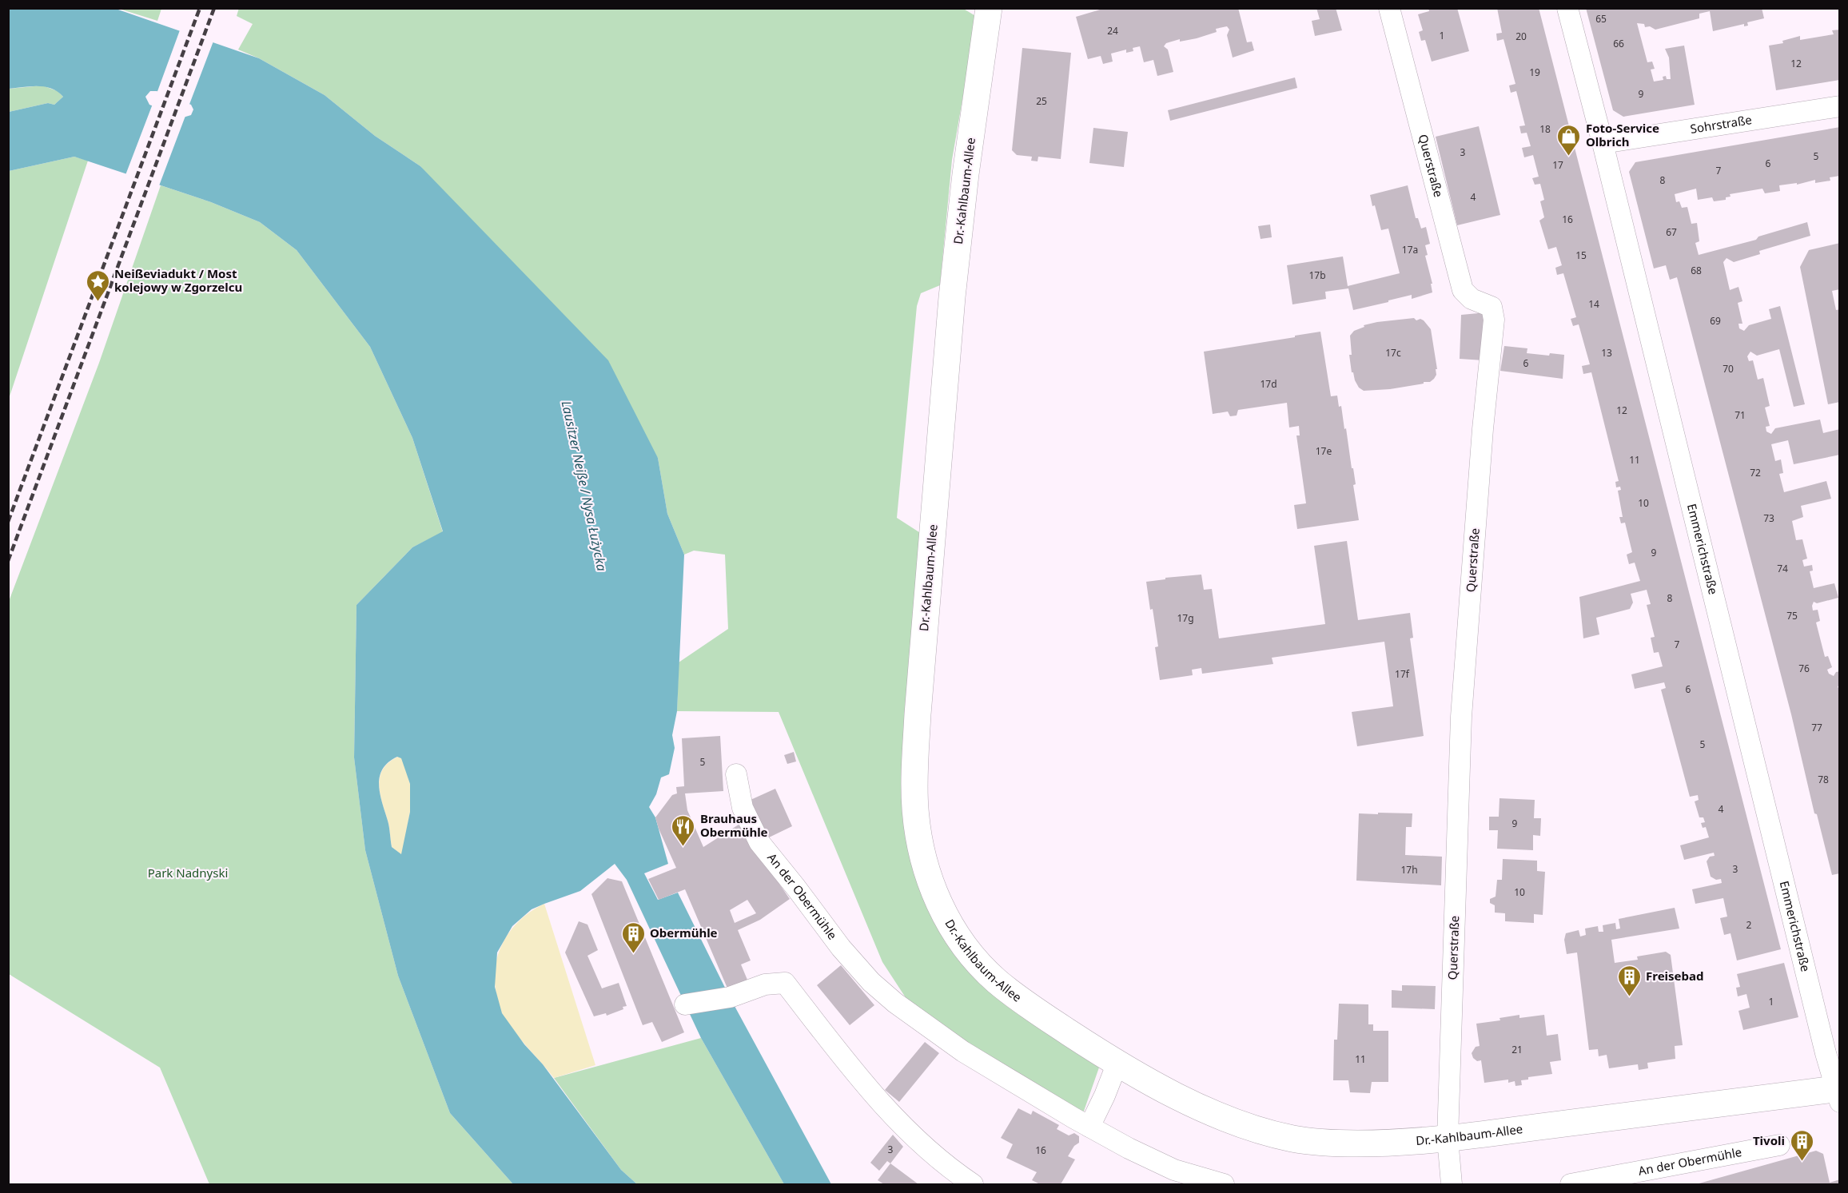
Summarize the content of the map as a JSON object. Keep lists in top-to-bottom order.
{
  "streets": {
    "main road": ["Dr.-Kahlbaum-Allee"],
    "street": [
      "Sohrstraße",
      "Querstraße",
      "Emmerichstraße",
      "An der Obermühle"
    ]
  },
  "crossings": [
    ["Sohrstraße", "Emmerichstraße"],
    ["Querstraße", "Dr.-Kahlbaum-Allee"],
    ["Dr.-Kahlbaum-Allee", "Emmerichstraße"]
  ],
  "water": ["Lausitzer Neiße / Nysa Łużycka"],
  "parks": ["Park Nadnyski"],
  "places": {
    "shop": ["Foto-Service Olbrich"],
    "place": ["Neißeviadukt / Most kolejowy w Zgorzelcu"],
    "restaurant": ["Brauhaus Obermühle"],
    "building": ["Obermühle", "Freisebad", "Tivoli"]
  },
  "house_numbers": [
    "65",
    "24",
    "1",
    "20",
    "66",
    "12",
    "19",
    "9",
    "25",
    "18",
    "3",
    "5",
    "6",
    "17",
    "7",
    "8",
    "4",
    "16",
    "67",
    "17a",
    "15",
    "68",
    "17b",
    "14",
    "69",
    "17c",
    "13",
    "6",
    "70",
    "17d",
    "12",
    "71",
    "17e",
    "11",
    "72",
    "10",
    "73",
    "9",
    "74",
    "8",
    "75",
    "17g",
    "7",
    "76",
    "17f",
    "6",
    "77",
    "5",
    "5",
    "78",
    "4",
    "9",
    "3",
    "17h",
    "10",
    "2",
    "1",
    "21",
    "11",
    "3",
    "16"
  ]
}
